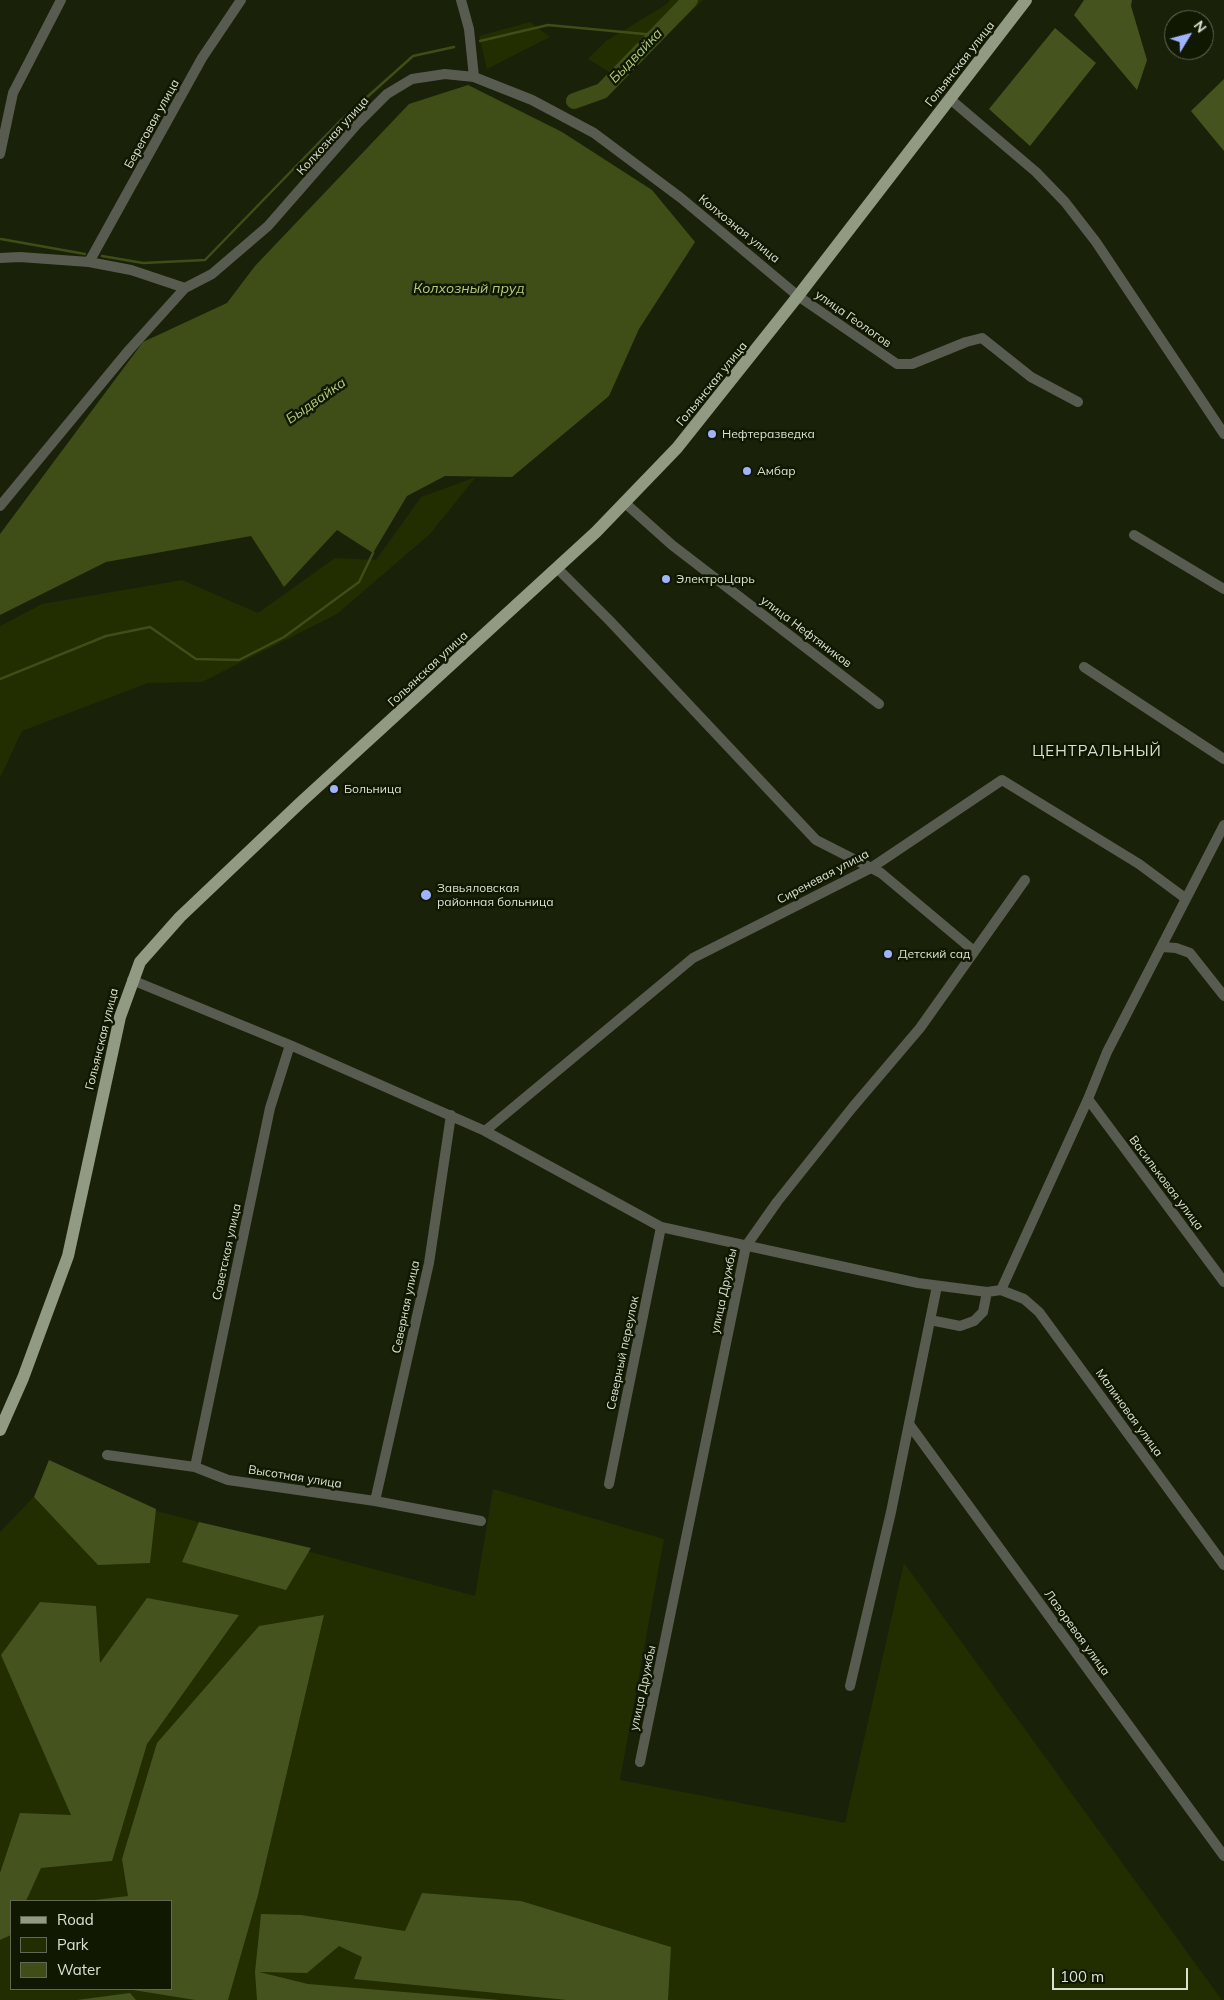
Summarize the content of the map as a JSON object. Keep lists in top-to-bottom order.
{
  "streets": {
    "main road": ["Гольянская улица"],
    "street": [
      "Береговая улица",
      "Колхозная улица",
      "улица Геологов",
      "улица Нефтяников",
      "Сиреневая улица",
      "Васильковая улица",
      "Советская улица",
      "улица Дружбы",
      "Северная улица",
      "Северный переулок",
      "Малиновая улица",
      "Высотная улица",
      "Лазоревая улица"
    ]
  },
  "crossings": [
    ["Гольянская улица", "Колхозная улица"],
    ["Гольянская улица", "улица Геологов"],
    ["Гольянская улица", "улица Нефтяников"],
    ["Колхозная улица", "улица Геологов"],
    ["Советская улица", "Высотная улица"],
    ["Северная улица", "Высотная улица"]
  ],
  "districts": ["ЦЕНТРАЛЬНЫЙ"],
  "water": ["Быдвайка", "Колхозный пруд"],
  "places": [
    "Нефтеразведка",
    "Амбар",
    "ЭлектроЦарь",
    "Больница",
    "Завьяловская районная больница",
    "Детский сад"
  ],
  "legend": ["Road", "Park", "Water"],
  "scale_bar": "100 m",
  "north": "top right"
}
